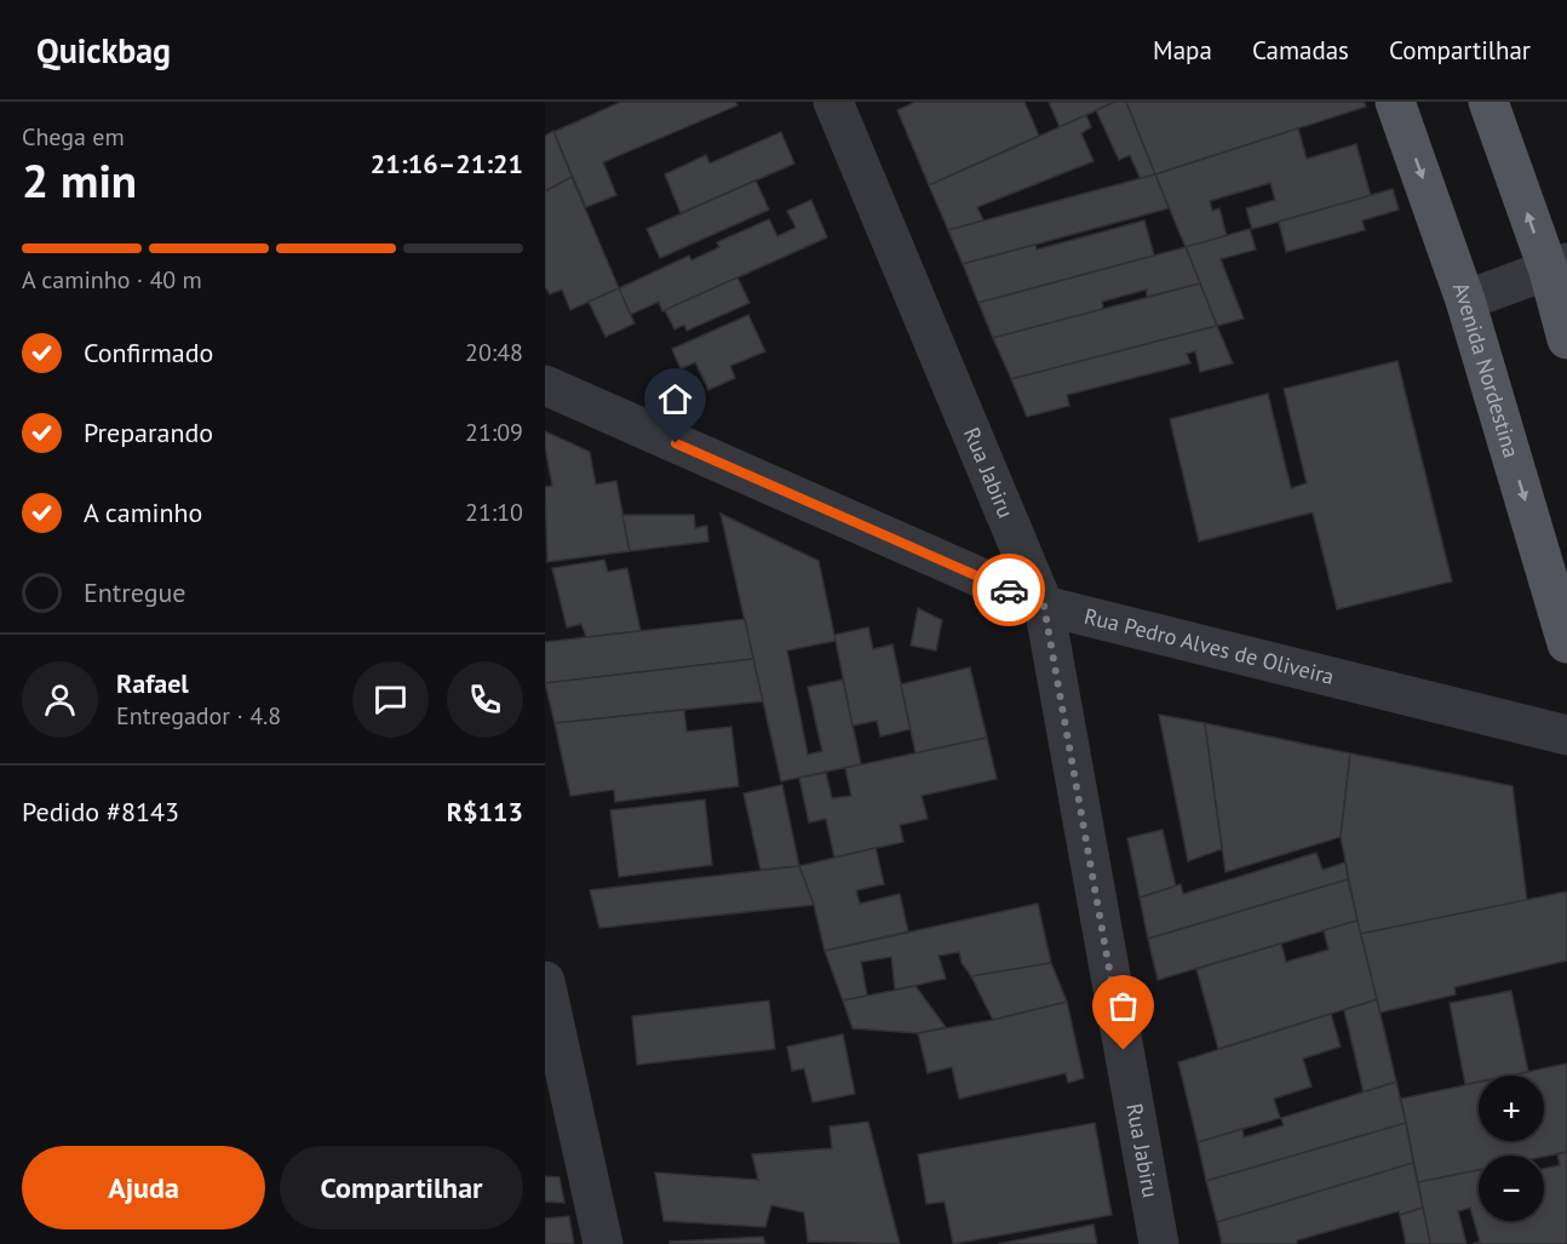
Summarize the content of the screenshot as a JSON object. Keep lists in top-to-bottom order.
{
  "streets": {
    "main road": ["Avenida Nordestina"],
    "street": ["Rua Jabiru", "Rua Pedro Alves de Oliveira"]
  },
  "crossings": [
    ["Rua Jabiru", "Rua Pedro Alves de Oliveira"]
  ],
  "page": {
    "header": "Quickbag",
    "nav": ["Mapa", "Camadas", "Compartilhar"],
    "heading": ["2 min", "Chega em", "21:16–21:21"],
    "panel": [
      "Rafael",
      "Entregador · 4.8",
      "Pedido #8143",
      "R$113"
    ],
    "bar": "A caminho · 40 m",
    "list": [
      ["Confirmado", "20:48"],
      ["Preparando", "21:09"],
      ["A caminho", "21:10"],
      "Entregue"
    ],
    "map_buttons": ["+", "−"],
    "buttons": ["Ajuda", "Compartilhar"]
  }
}
